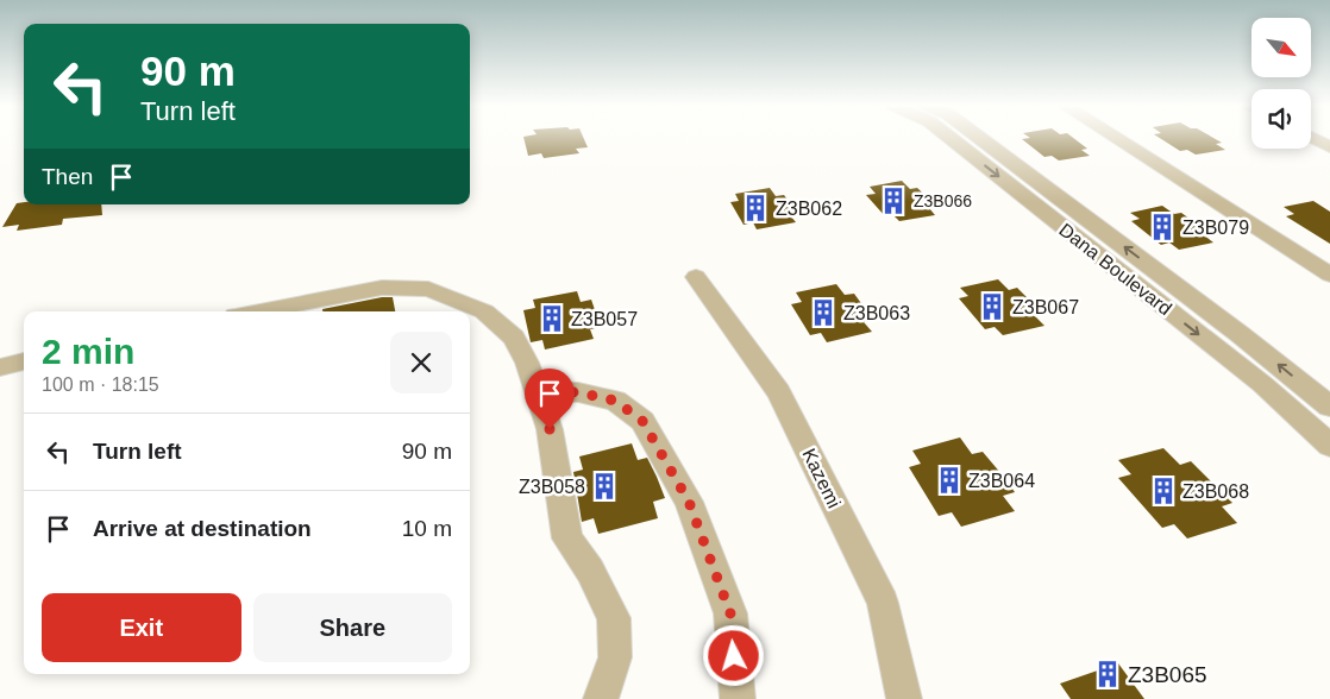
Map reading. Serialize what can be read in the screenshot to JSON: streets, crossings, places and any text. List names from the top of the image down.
{
  "streets": {
    "street": ["Dana Boulevard", "Kazemi"]
  },
  "places": {
    "building": [
      "Z3B066",
      "Z3B062",
      "Z3B079",
      "Z3B067",
      "Z3B063",
      "Z3B057",
      "Z3B064",
      "Z3B058",
      "Z3B068",
      "Z3B065"
    ]
  },
  "north": "bottom right",
  "page": {
    "turn": ["90 m", "Turn left"],
    "then": "Then",
    "heading": ["2 min", "100 m · 18:15"],
    "list": [
      {
        "name": "Turn left",
        "value": "90 m"
      },
      {
        "name": "Arrive at destination",
        "value": "10 m"
      }
    ],
    "buttons": ["Exit", "Share"]
  }
}
